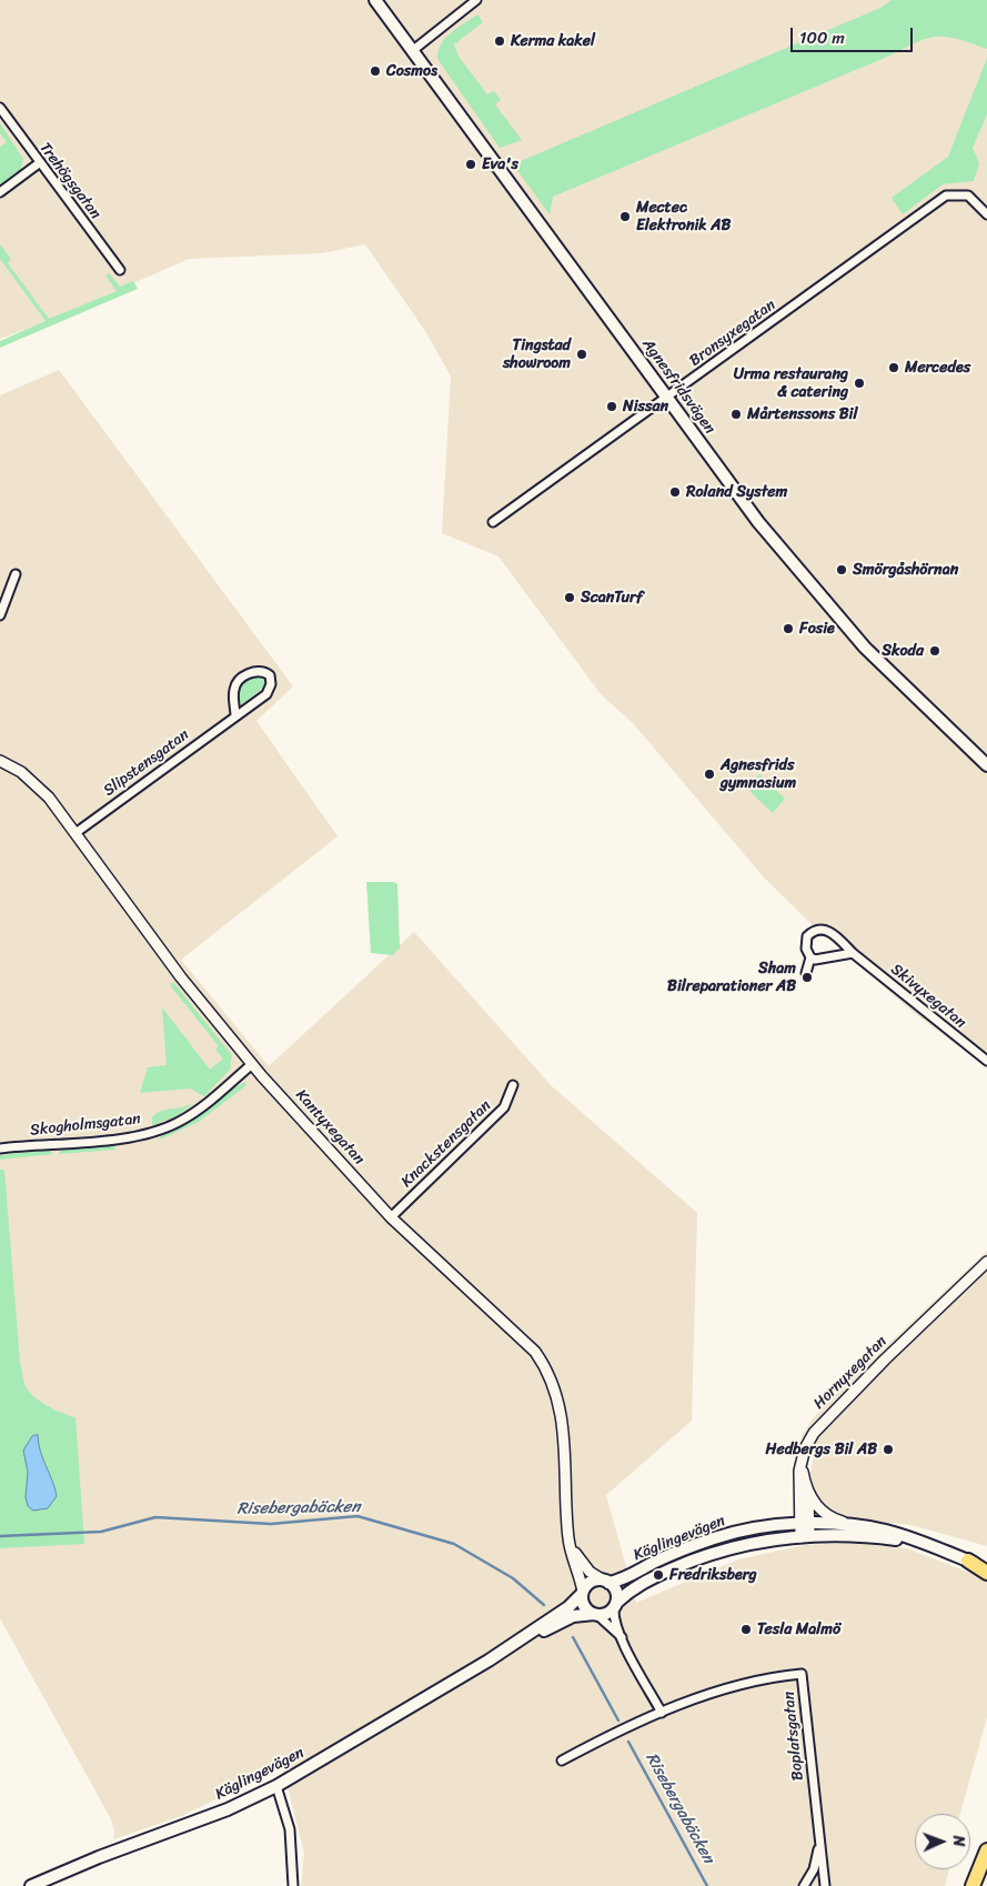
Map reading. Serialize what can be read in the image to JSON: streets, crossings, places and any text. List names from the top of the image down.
{
  "streets": {
    "main road": ["Agnesfridsvägen", "Käglingevägen"],
    "street": [
      "Trehögsgatan",
      "Bronsyxegatan",
      "Slipstensgatan",
      "Skivyxegatan",
      "Skogholmsgatan",
      "Kantyxegatan",
      "Knackstensgatan",
      "Hornyxegatan",
      "Boplatsgatan"
    ]
  },
  "crossings": [
    ["Bronsyxegatan", "Agnesfridsvägen"],
    ["Slipstensgatan", "Kantyxegatan"],
    ["Skogholmsgatan", "Kantyxegatan"],
    ["Kantyxegatan", "Knackstensgatan"],
    ["Kantyxegatan", "Käglingevägen"],
    ["Hornyxegatan", "Käglingevägen"]
  ],
  "water": ["Risebergabäcken"],
  "places": [
    "Kerma kakel",
    "Cosmos",
    "Eva's",
    "Mectec Elektronik AB",
    "Tingstad showroom",
    "Mercedes",
    "Urma restaurang & catering",
    "Nissan",
    "Mårtenssons Bil",
    "Roland System",
    "Smörgåshörnan",
    "ScanTurf",
    "Fosie",
    "Skoda",
    "Agnesfrids gymnasium",
    "Sham Bilreparationer AB",
    "Hedbergs Bil AB",
    "Fredriksberg",
    "Tesla Malmö"
  ],
  "scale_bar": "100 m",
  "north": "right"
}
